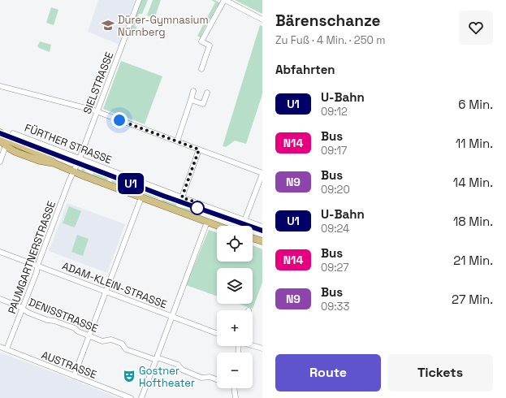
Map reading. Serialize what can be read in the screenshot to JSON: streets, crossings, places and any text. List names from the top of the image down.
{
  "streets": {
    "main road": ["FÜRTHER STRASSE"],
    "street": [
      "SIELSTRASSE",
      "PAUMGARTNERSTRASSE",
      "ADAM-KLEIN-STRASSE",
      "DENISSTRASSE",
      "AUSTRASSE"
    ]
  },
  "crossings": [
    ["SIELSTRASSE", "FÜRTHER STRASSE"],
    ["SIELSTRASSE", "PAUMGARTNERSTRASSE"],
    ["FÜRTHER STRASSE", "PAUMGARTNERSTRASSE"],
    ["PAUMGARTNERSTRASSE", "ADAM-KLEIN-STRASSE"],
    ["PAUMGARTNERSTRASSE", "DENISSTRASSE"],
    ["PAUMGARTNERSTRASSE", "AUSTRASSE"]
  ],
  "places": {
    "school or university": ["Dürer-Gymnasium Nürnberg"],
    "theatre": ["Gostner Hoftheater"]
  },
  "lines": ["metro line U1"],
  "page": {
    "on_map": "U1",
    "heading": [
      ["Bärenschanze", "Zu Fuß · 4 Min. · 250 m"],
      "Abfahrten"
    ],
    "list": [
      {
        "mark": "U1",
        "name": "U-Bahn",
        "note": "09:12",
        "value": "6 Min."
      },
      {
        "mark": "N14",
        "name": "Bus",
        "note": "09:17",
        "value": "11 Min."
      },
      {
        "mark": "N9",
        "name": "Bus",
        "note": "09:20",
        "value": "14 Min."
      },
      {
        "mark": "U1",
        "name": "U-Bahn",
        "note": "09:24",
        "value": "18 Min."
      },
      {
        "mark": "N14",
        "name": "Bus",
        "note": "09:27",
        "value": "21 Min."
      },
      {
        "mark": "N9",
        "name": "Bus",
        "note": "09:33",
        "value": "27 Min."
      }
    ],
    "map_buttons": ["+", "−"],
    "buttons": ["Route", "Tickets"]
  }
}
